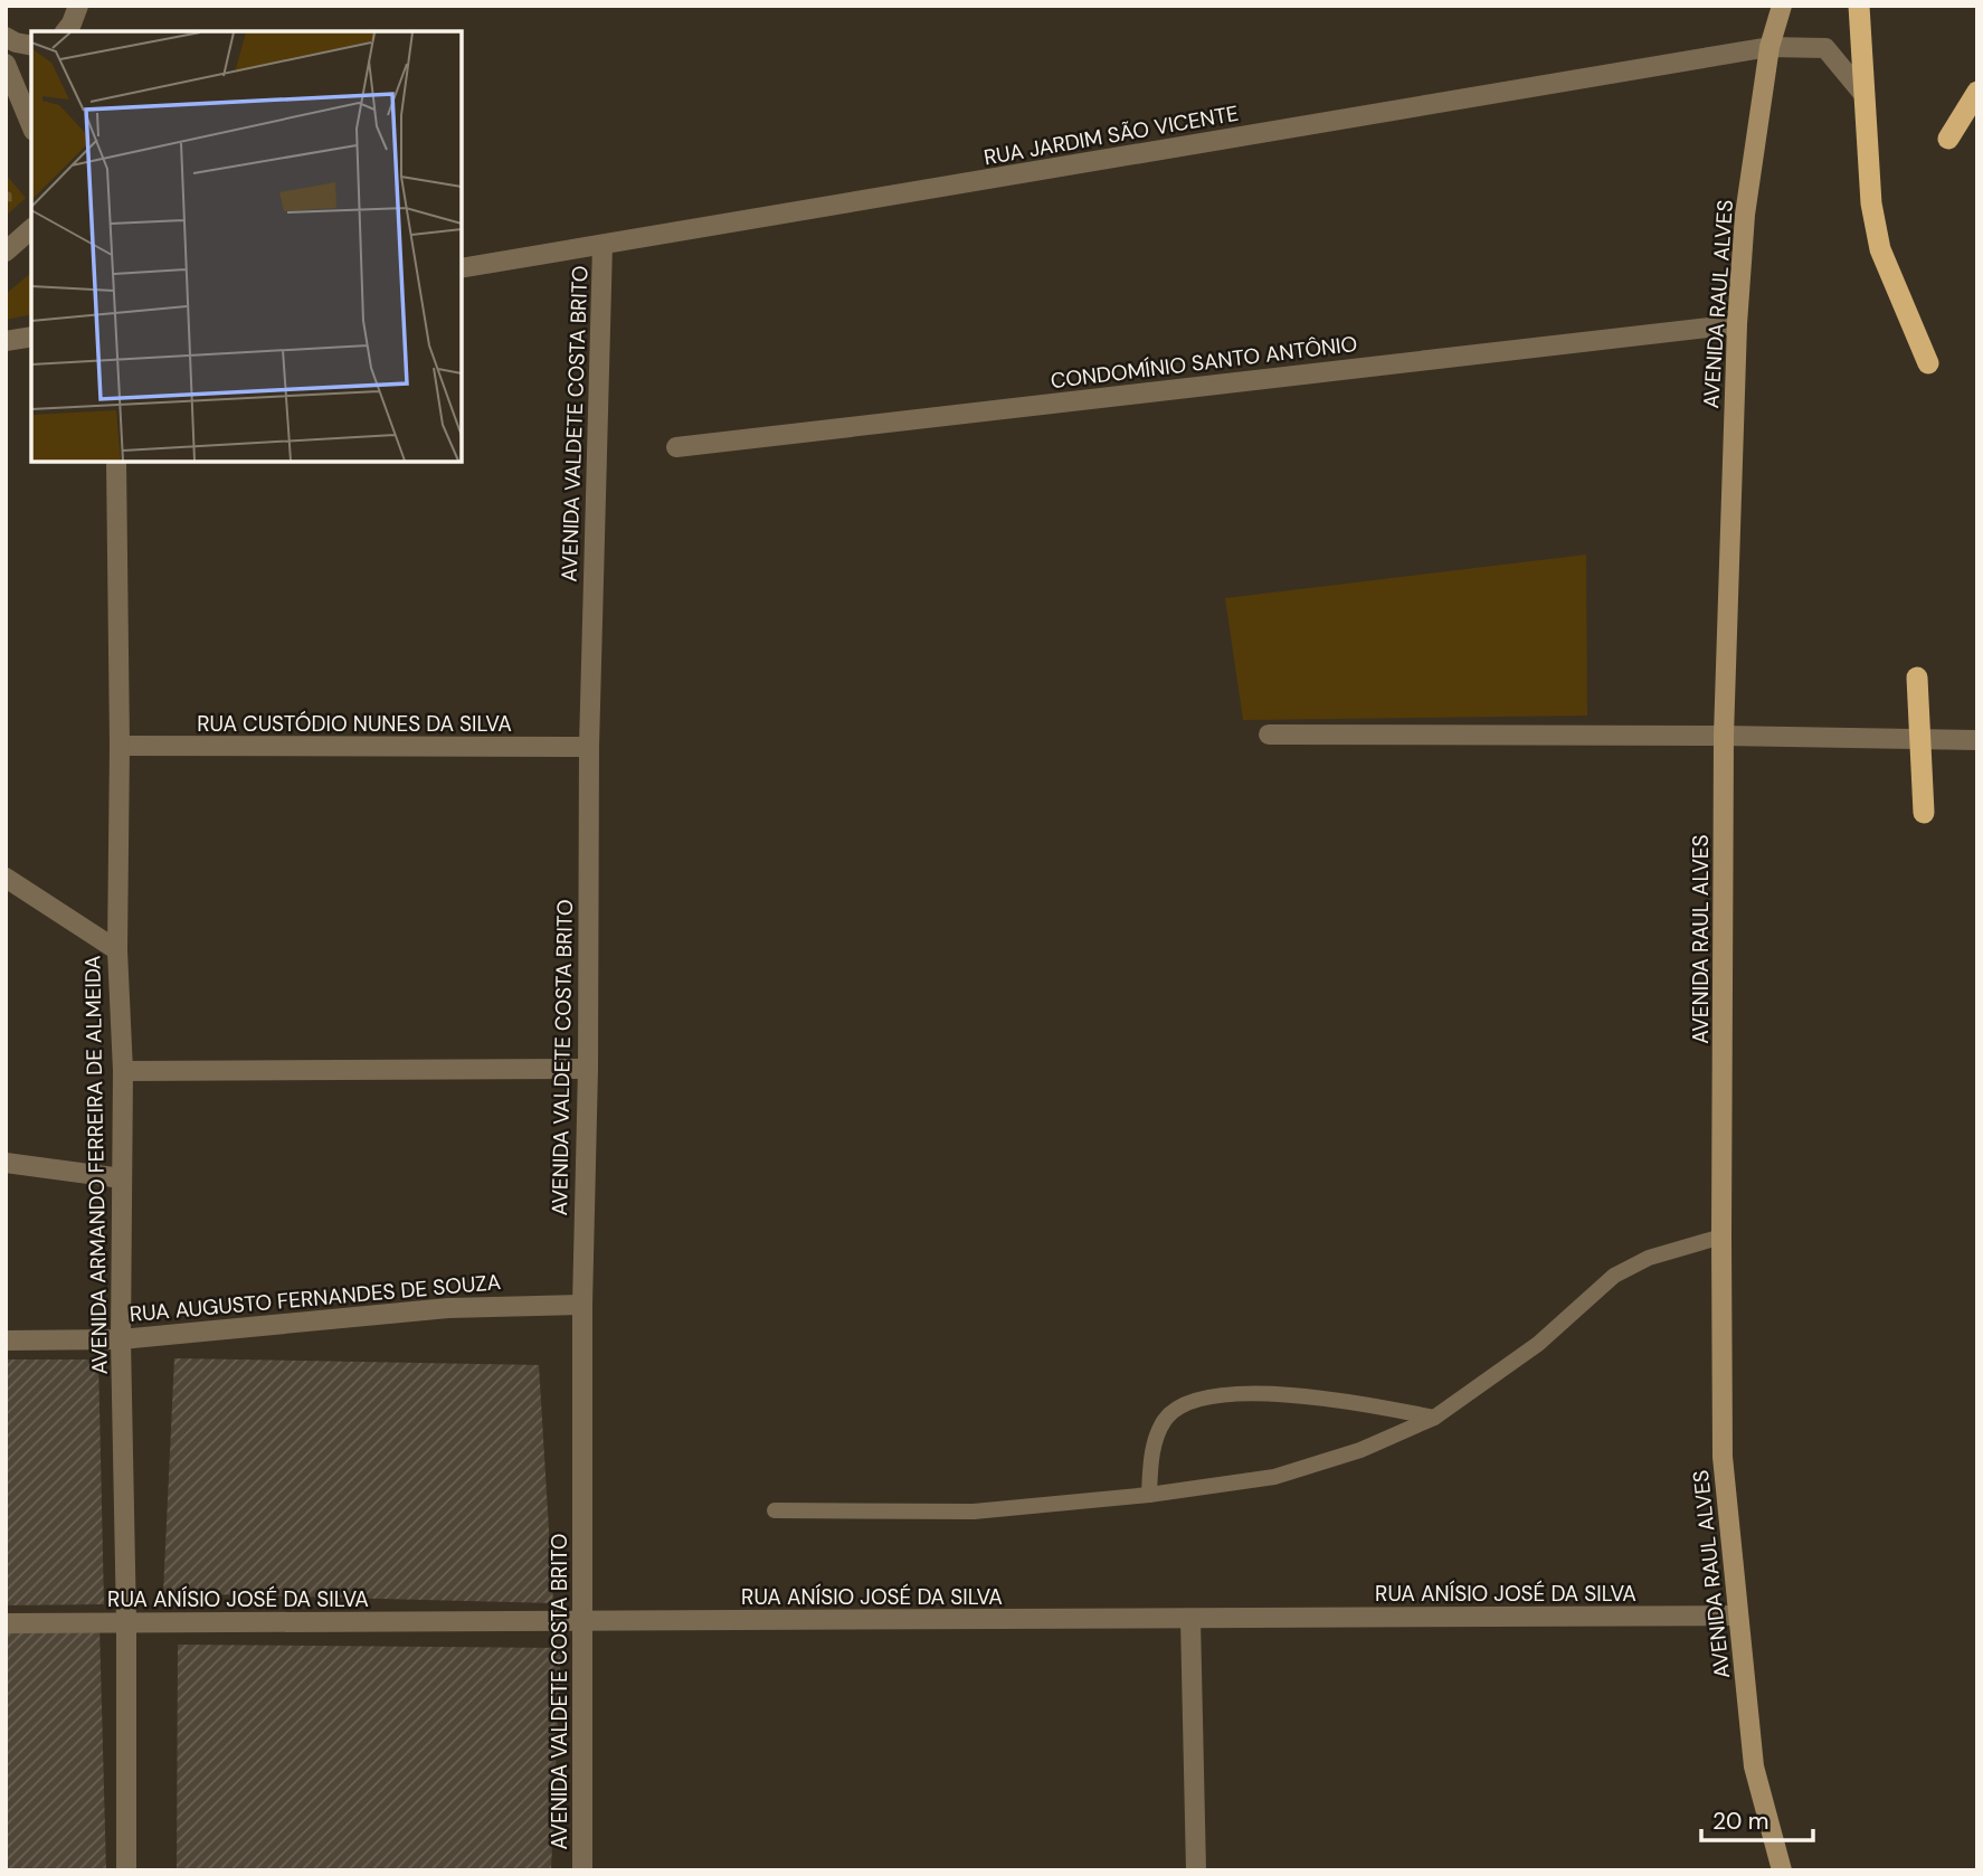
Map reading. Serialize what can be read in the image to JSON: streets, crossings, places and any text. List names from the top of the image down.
{
  "streets": {
    "main road": ["AVENIDA RAUL ALVES"],
    "street": [
      "RUA JARDIM SÃO VICENTE",
      "CONDOMÍNIO SANTO ANTÔNIO",
      "AVENIDA VALDETE COSTA BRITO",
      "RUA CUSTÓDIO NUNES DA SILVA",
      "AVENIDA ARMANDO FERREIRA DE ALMEIDA",
      "RUA AUGUSTO FERNANDES DE SOUZA",
      "RUA ANÍSIO JOSÉ DA SILVA"
    ]
  },
  "crossings": [
    ["RUA JARDIM SÃO VICENTE", "AVENIDA RAUL ALVES"],
    ["RUA JARDIM SÃO VICENTE", "AVENIDA VALDETE COSTA BRITO"],
    ["AVENIDA RAUL ALVES", "CONDOMÍNIO SANTO ANTÔNIO"],
    ["AVENIDA RAUL ALVES", "RUA ANÍSIO JOSÉ DA SILVA"],
    ["AVENIDA VALDETE COSTA BRITO", "RUA CUSTÓDIO NUNES DA SILVA"],
    ["AVENIDA VALDETE COSTA BRITO", "RUA AUGUSTO FERNANDES DE SOUZA"],
    ["AVENIDA VALDETE COSTA BRITO", "RUA ANÍSIO JOSÉ DA SILVA"],
    ["RUA CUSTÓDIO NUNES DA SILVA", "AVENIDA ARMANDO FERREIRA DE ALMEIDA"],
    ["AVENIDA ARMANDO FERREIRA DE ALMEIDA", "RUA AUGUSTO FERNANDES DE SOUZA"],
    ["AVENIDA ARMANDO FERREIRA DE ALMEIDA", "RUA ANÍSIO JOSÉ DA SILVA"]
  ],
  "scale_bar": "20 m"
}
